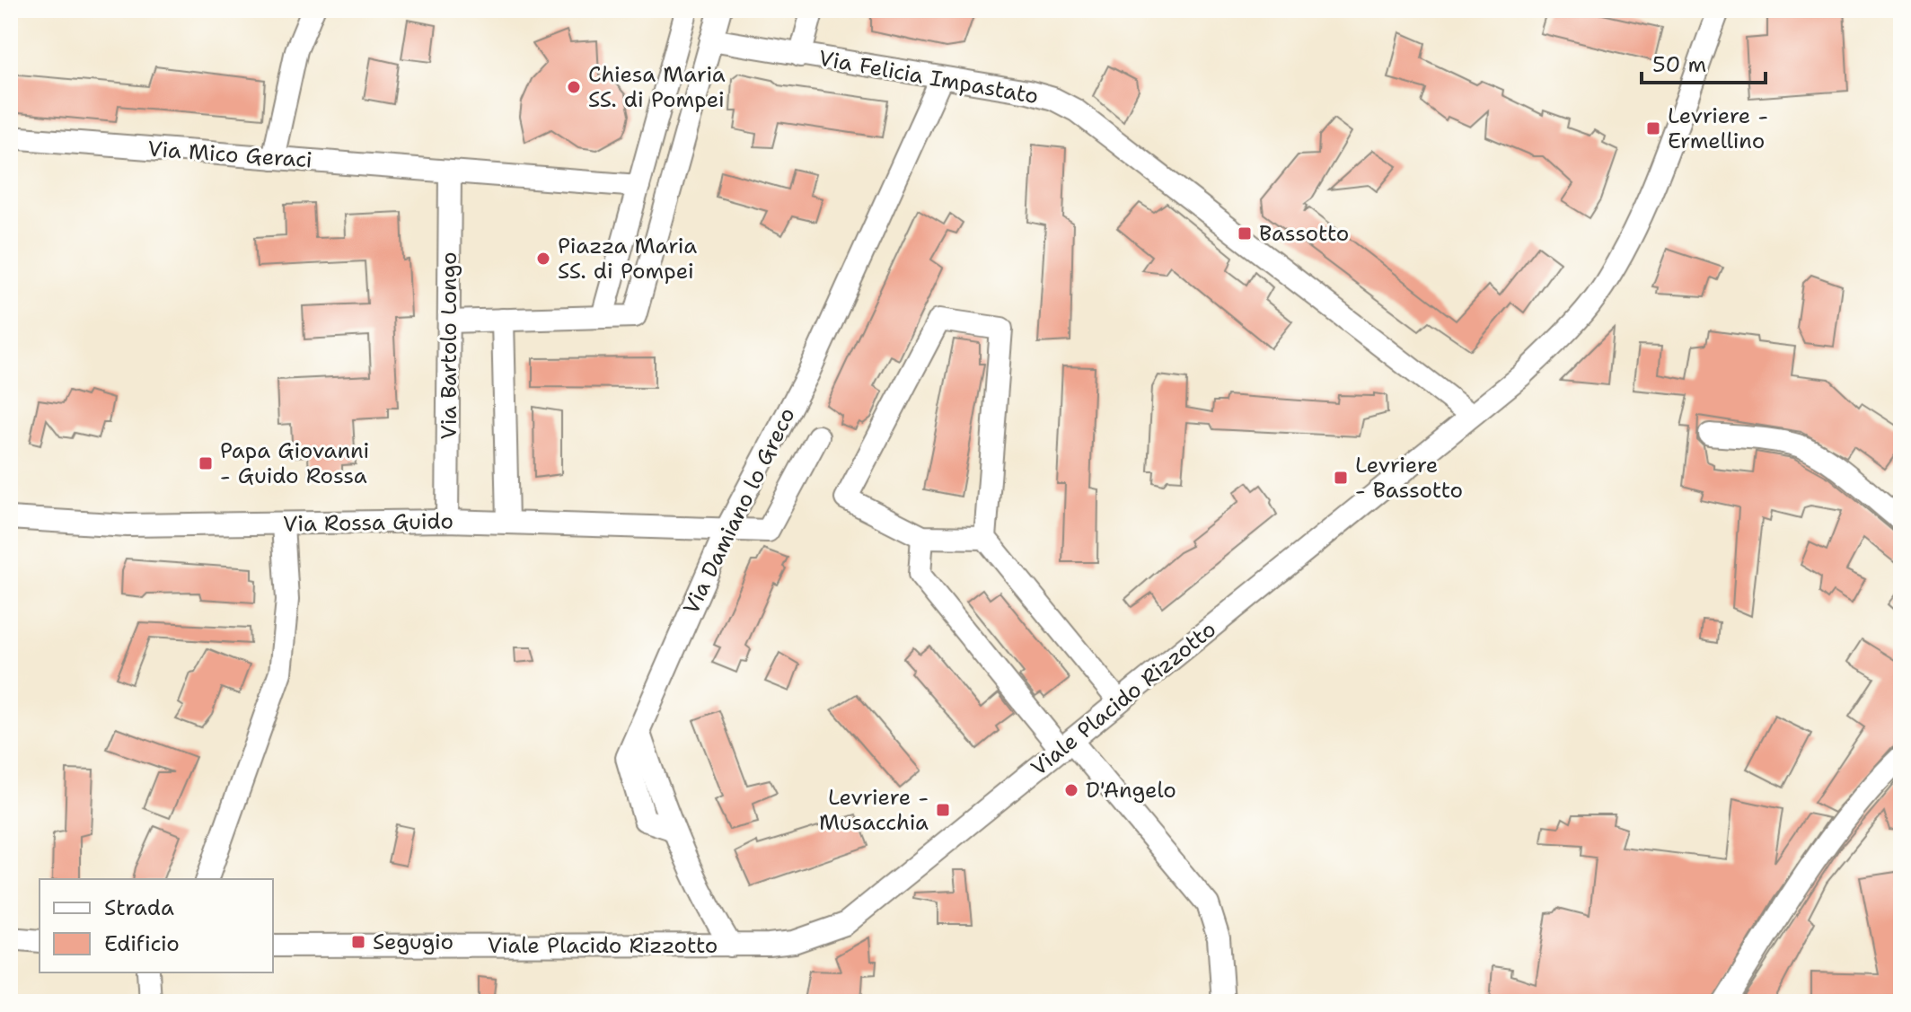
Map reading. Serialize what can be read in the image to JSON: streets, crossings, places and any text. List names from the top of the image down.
{
  "streets": {
    "street": [
      "Via Felicia Impastato",
      "Via Mico Geraci",
      "Via Bartolo Longo",
      "Via Damiano lo Greco",
      "Via Rossa Guido",
      "Viale Placido Rizzotto"
    ]
  },
  "crossings": [
    ["Via Felicia Impastato", "Via Damiano lo Greco"],
    ["Via Felicia Impastato", "Viale Placido Rizzotto"],
    ["Via Mico Geraci", "Via Bartolo Longo"],
    ["Via Bartolo Longo", "Via Rossa Guido"],
    ["Via Damiano lo Greco", "Via Rossa Guido"],
    ["Via Damiano lo Greco", "Viale Placido Rizzotto"]
  ],
  "places": {
    "other": ["Chiesa Maria SS. di Pompei", "Piazza Maria SS. di Pompei", "D'Angelo"],
    "transit": [
      "Levriere - Ermellino",
      "Bassotto",
      "Papa Giovanni - Guido Rossa",
      "Levriere - Bassotto",
      "Levriere - Musacchia",
      "Segugio"
    ]
  },
  "legend": ["Strada", "Edificio"],
  "scale_bar": "50 m"
}
